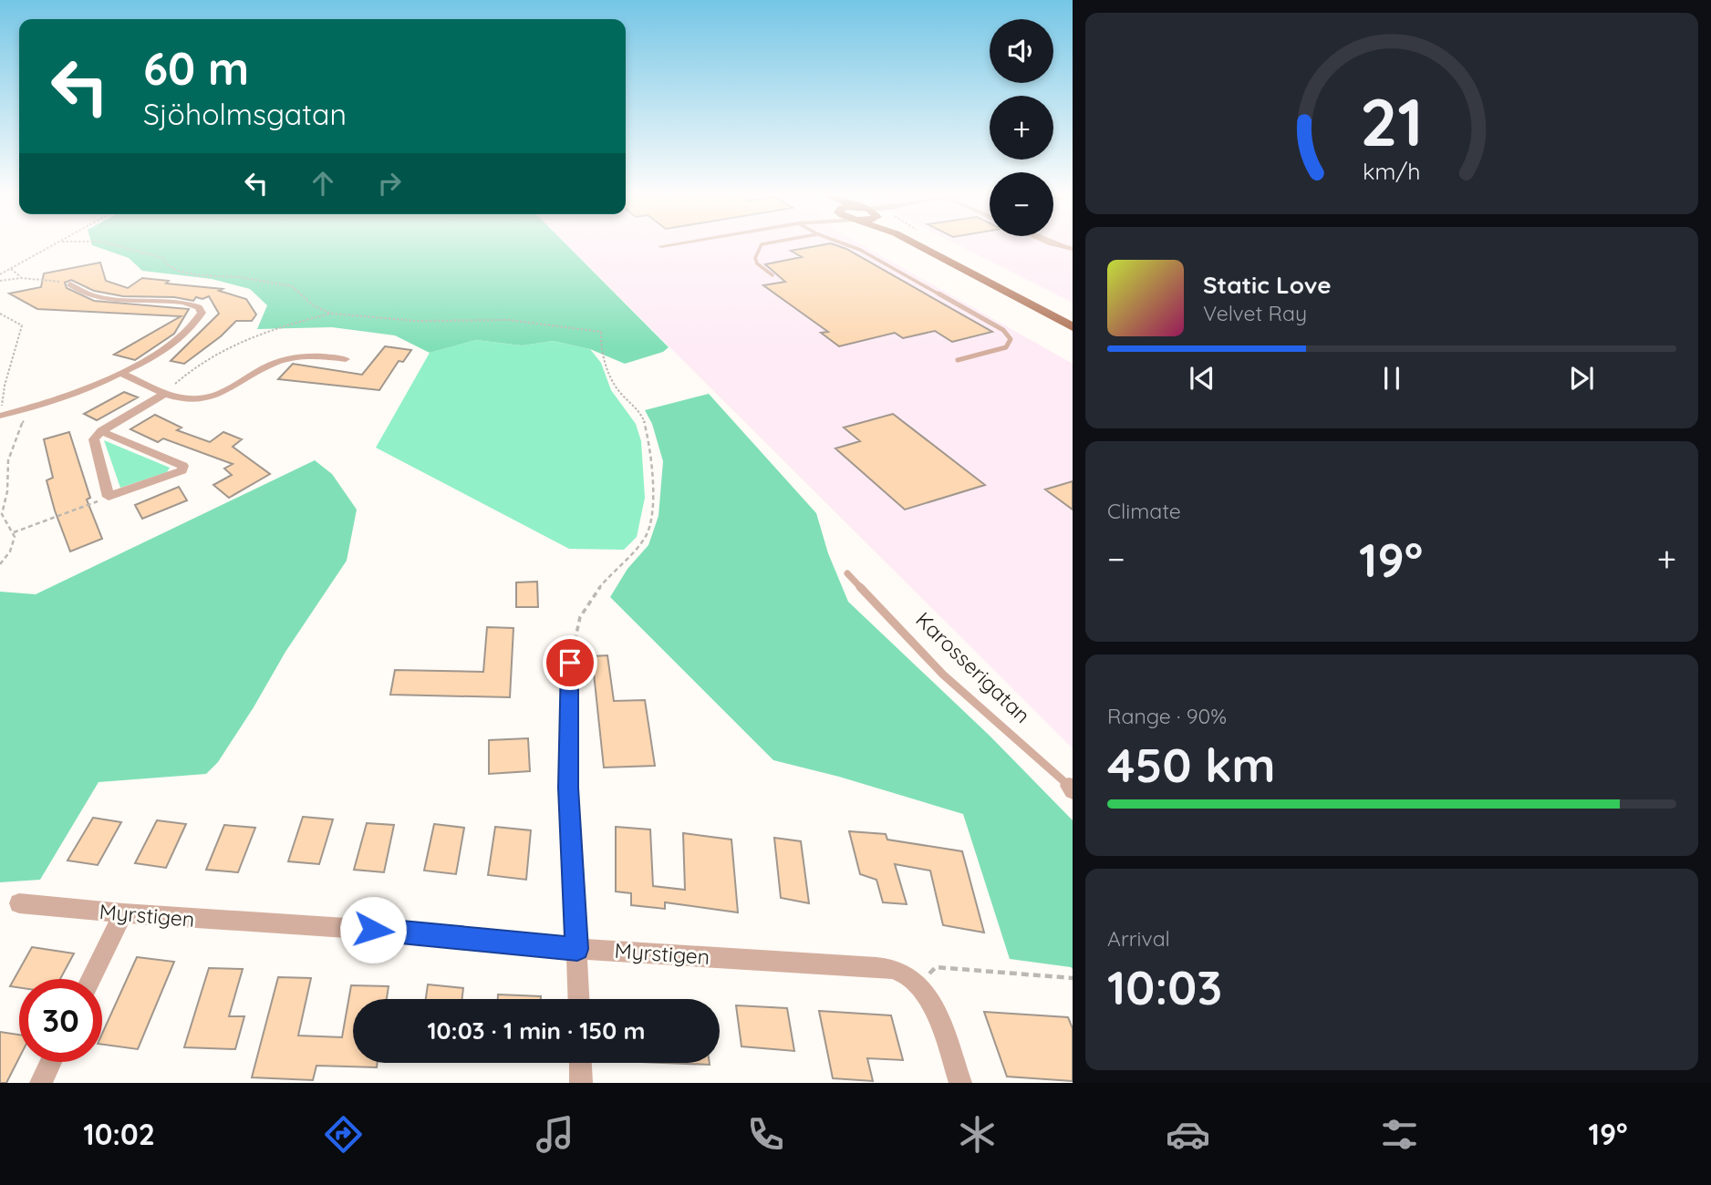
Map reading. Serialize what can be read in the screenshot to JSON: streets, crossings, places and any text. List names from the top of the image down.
{
  "streets": {
    "street": ["Myrstigen"],
    "lane": ["Karosserigatan"]
  },
  "page": {
    "map_buttons": ["+", "−"],
    "turn": ["60 m", "Sjöholmsgatan"],
    "song": ["Static Love", "Velvet Ray"],
    "tile": [
      "Climate",
      ["Range · 90%", "450 km"],
      ["Arrival", "10:03"]
    ],
    "heat": ["−", "19°", "+"],
    "limit": "30",
    "trip": "10:03 · 1 min · 150 m",
    "tabs": ["10:02", "19°"],
    "gauge": ["21", "km/h"]
  }
}
